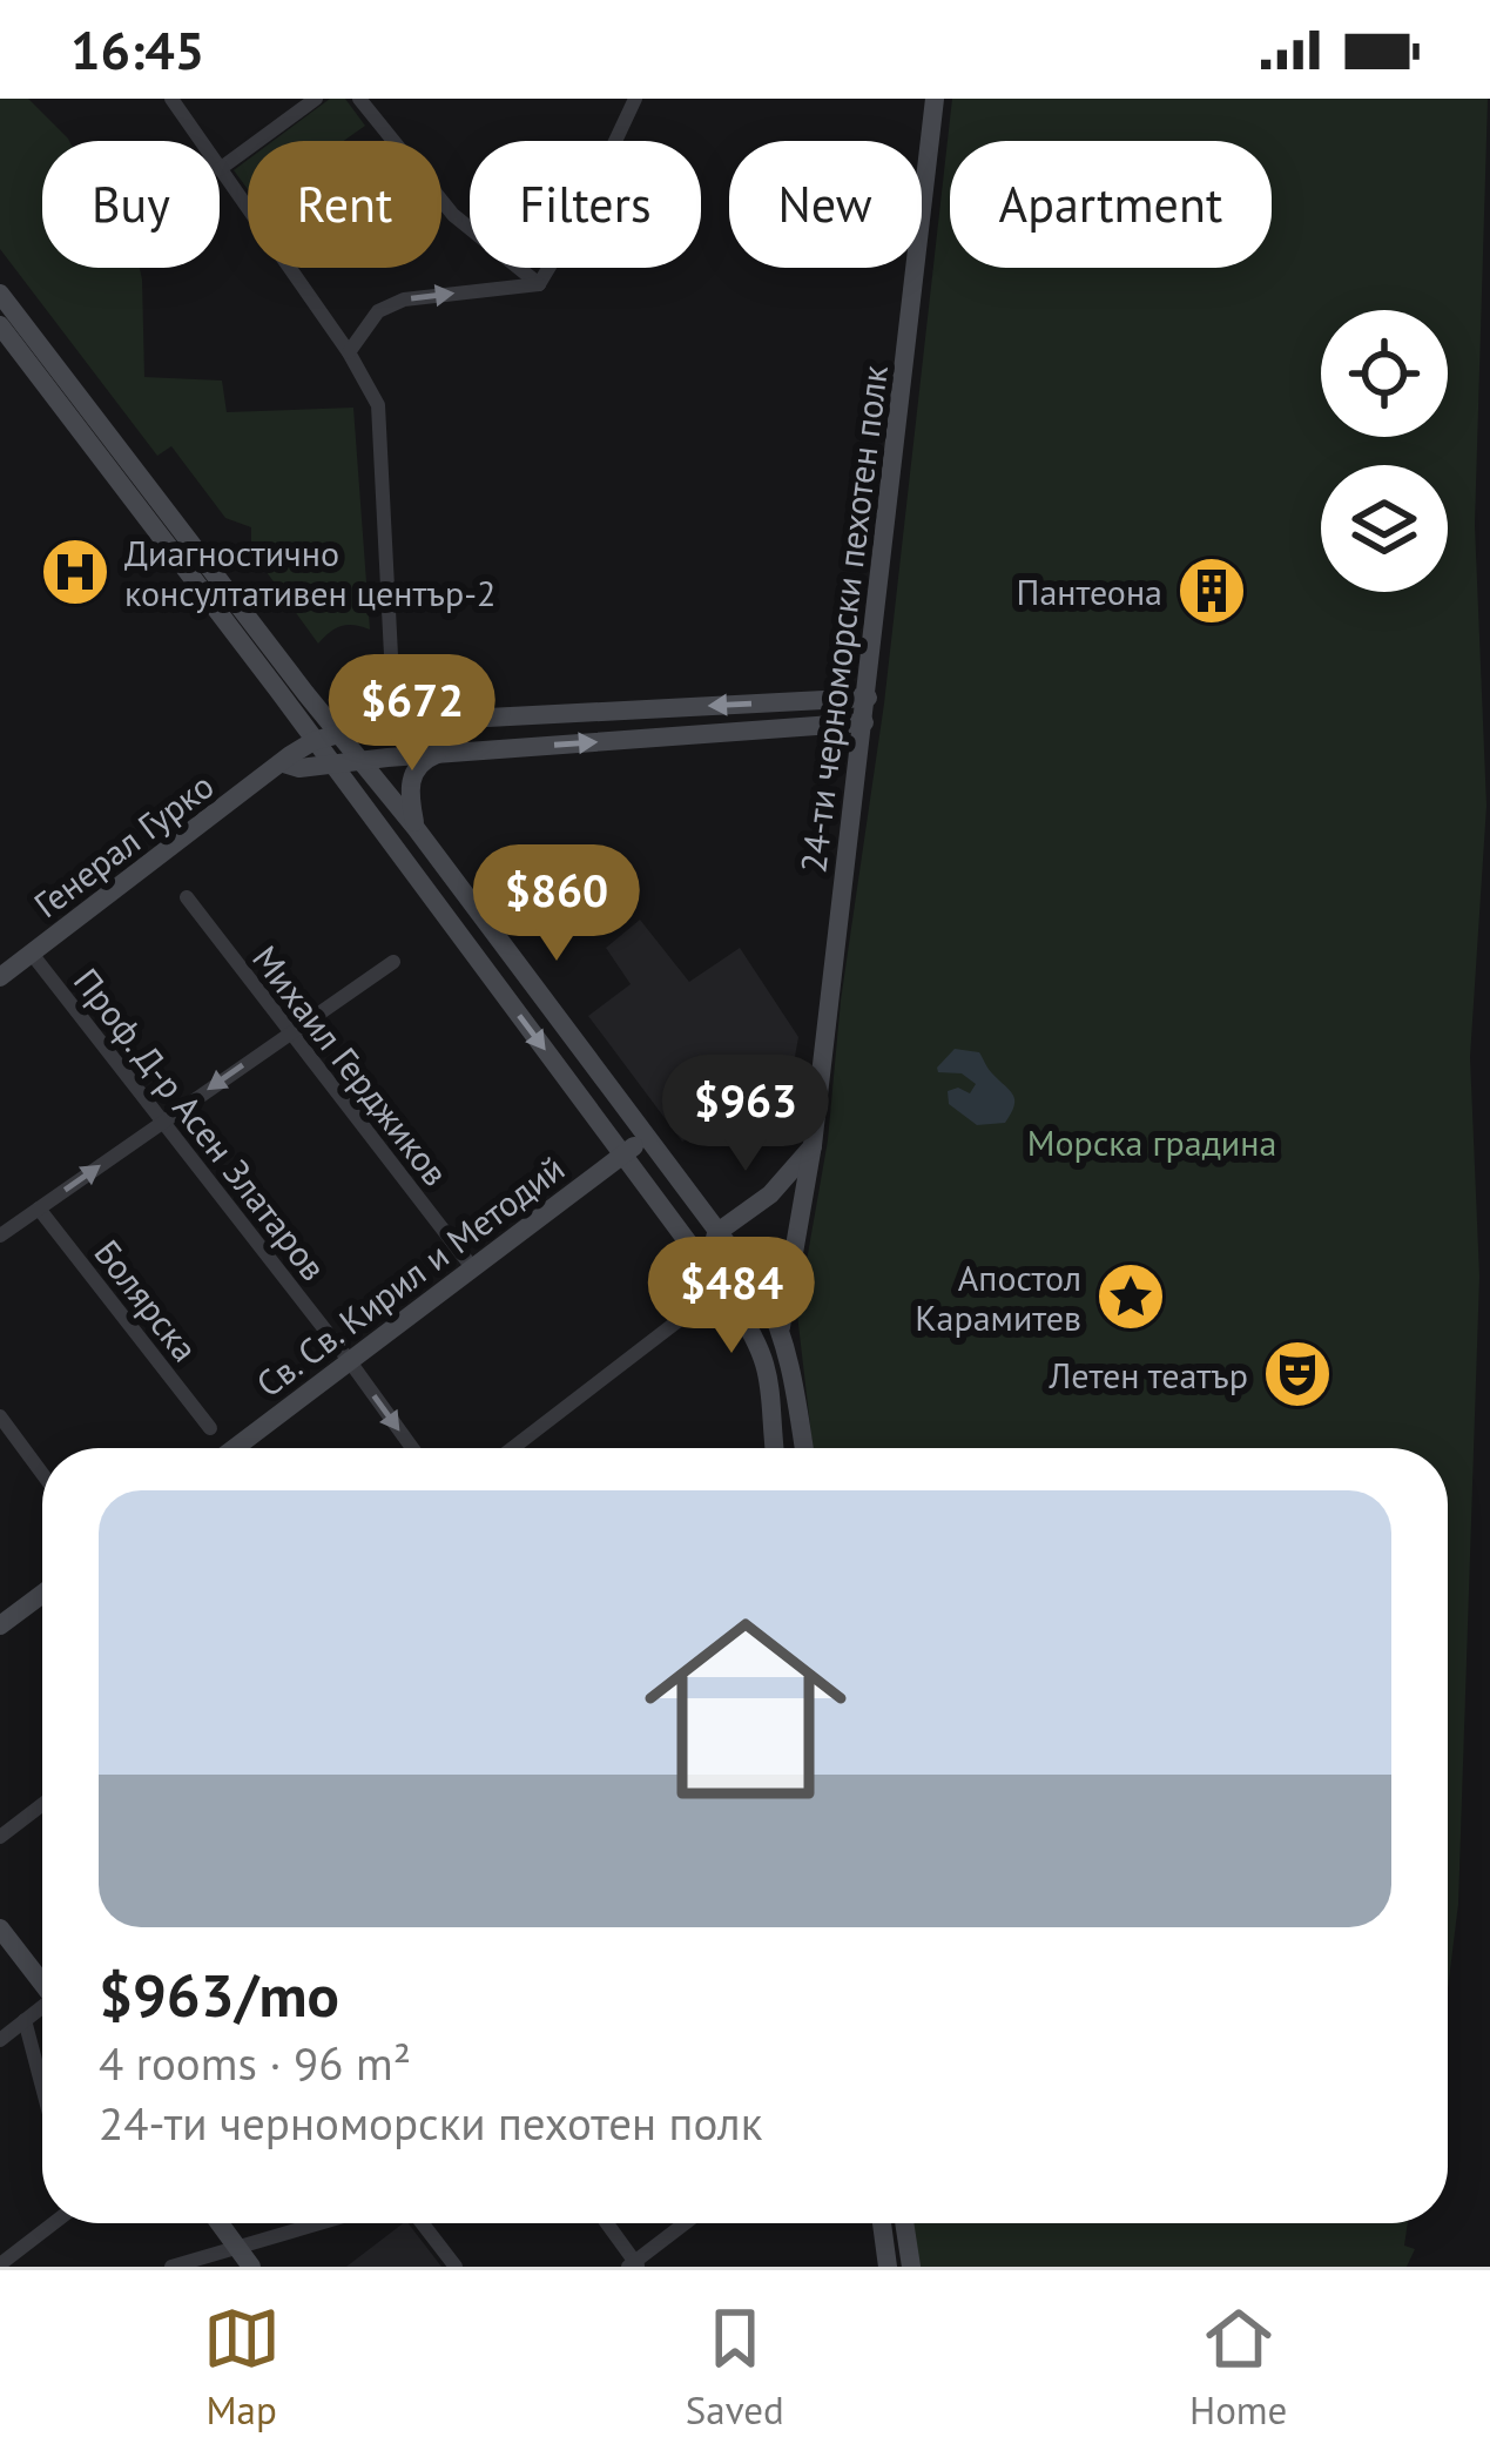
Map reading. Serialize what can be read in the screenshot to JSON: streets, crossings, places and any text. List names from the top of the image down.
{
  "streets": {
    "main road": ["24-ти черноморски пехотен полк", "Генерал Гурко", "Св. Св. Кирил и Методий"],
    "street": ["Михаил Герджиков", "Проф. Д-р Асен Златаров", "Болярска"]
  },
  "crossings": [
    ["Генерал Гурко", "Проф. Д-р Асен Златаров"],
    ["Михаил Герджиков", "Св. Св. Кирил и Методий"],
    ["Проф. Д-р Асен Златаров", "Св. Св. Кирил и Методий"]
  ],
  "parks": ["Морска градина"],
  "places": {
    "hospital": ["Диагностично консултативен център-2"],
    "building": ["Пантеона"],
    "place": ["Апостол Карамитев"],
    "theatre": ["Летен театър"]
  },
  "page": {
    "status": "16:45",
    "chip": [
      "Buy",
      "Rent",
      "Filters",
      "New",
      "Apartment"
    ],
    "price": [
      "$672",
      "$860",
      "$963",
      "$484"
    ],
    "list": [
      {
        "name": "$963/mo",
        "note": "4 rooms · 96 m² · 24-ти черноморски пехотен полк"
      }
    ],
    "tabs": ["Map", "Saved", "Home"]
  }
}
